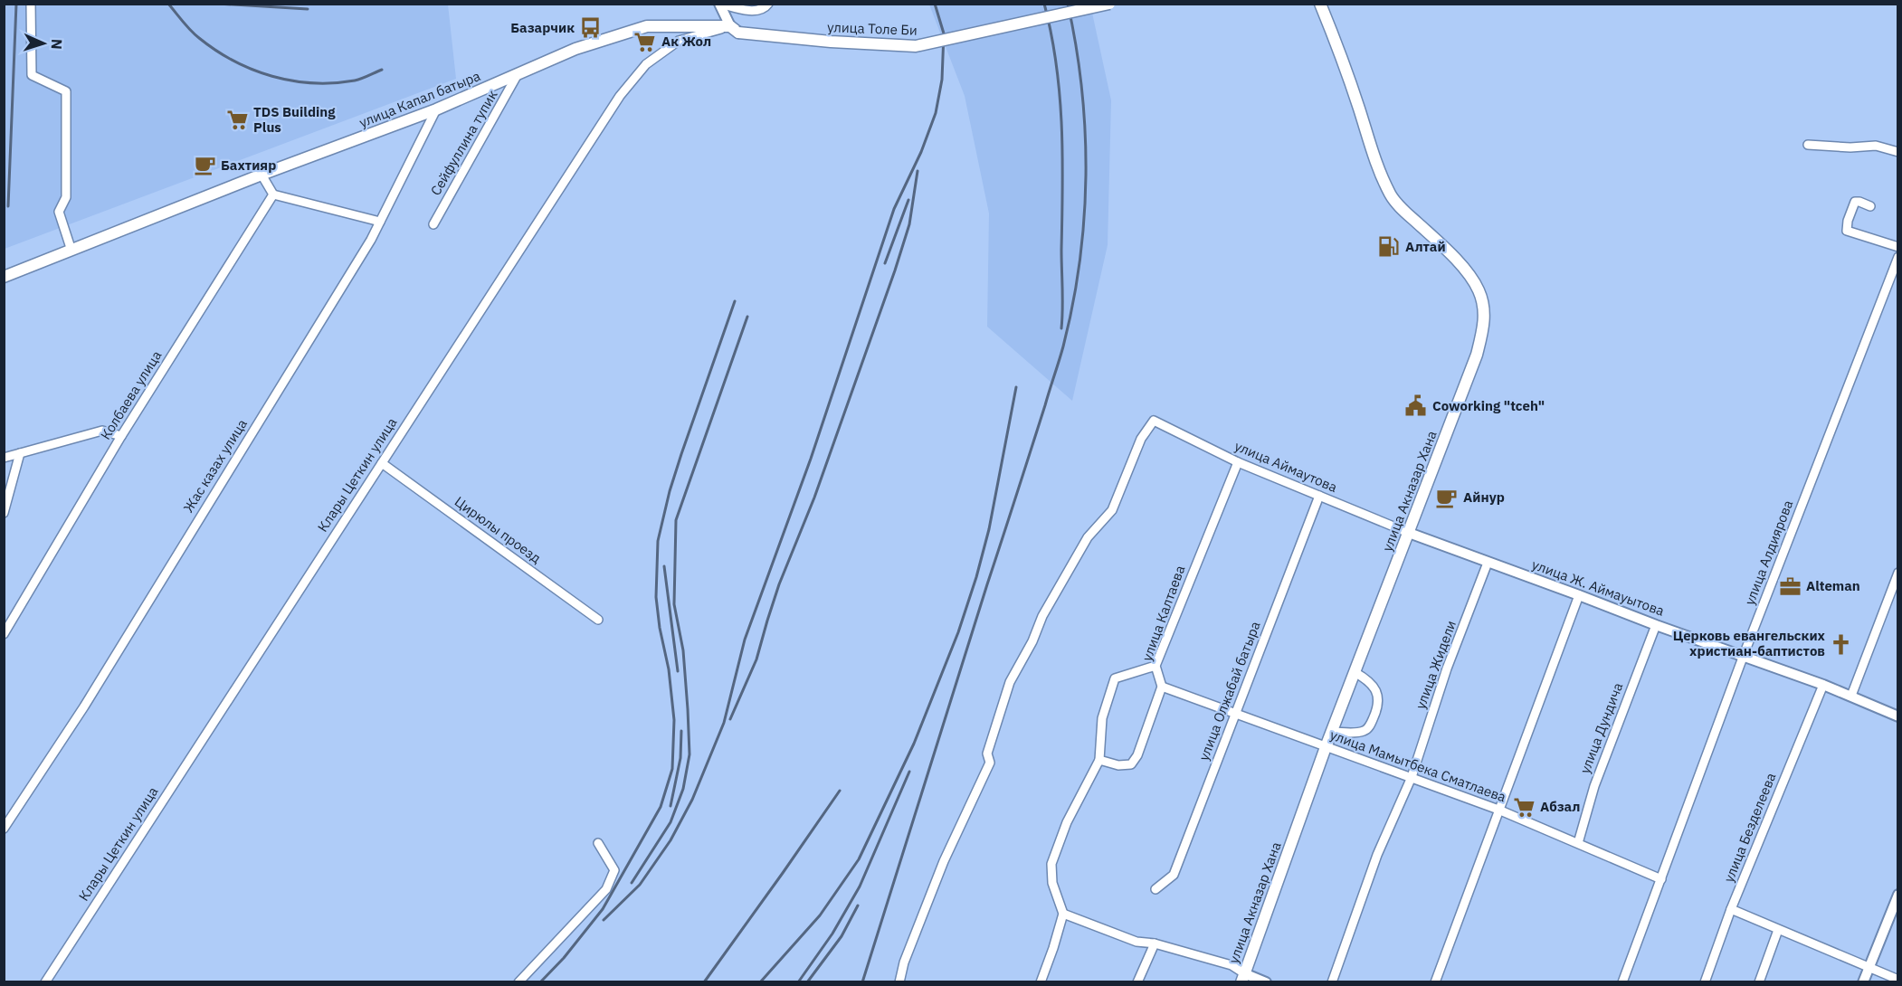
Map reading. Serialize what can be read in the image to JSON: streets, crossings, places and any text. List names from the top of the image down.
{
  "streets": {
    "main road": ["улица Толе Би", "улица Капал батыра", "улица Акназар Хана"],
    "street": [
      "Сейфуллина тупик",
      "Колбаева улица",
      "Жас казах улица",
      "улица Аймаутова",
      "Клары Цеткин улица",
      "Цирюлы проезд",
      "улица Алдиярова",
      "улица Ж. Аймауытова",
      "улица Калтаева",
      "улица Жидели",
      "улица Олжабай батыра",
      "улица Дундича",
      "улица Мамытбека Сматлаева",
      "улица Безделеева"
    ]
  },
  "crossings": [
    ["улица Толе Би", "улица Капал батыра"],
    ["улица Толе Би", "Клары Цеткин улица"],
    ["улица Капал батыра", "Сейфуллина тупик"],
    ["улица Капал батыра", "Жас казах улица"],
    ["улица Капал батыра", "Клары Цеткин улица"],
    ["улица Аймаутова", "улица Акназар Хана"],
    ["улица Аймаутова", "улица Ж. Аймауытова"],
    ["улица Аймаутова", "улица Калтаева"],
    ["улица Аймаутова", "улица Олжабай батыра"],
    ["Клары Цеткин улица", "Цирюлы проезд"],
    ["улица Акназар Хана", "улица Ж. Аймауытова"],
    ["улица Акназар Хана", "улица Мамытбека Сматлаева"],
    ["улица Алдиярова", "улица Ж. Аймауытова"],
    ["улица Алдиярова", "улица Мамытбека Сматлаева"],
    ["улица Ж. Аймауытова", "улица Жидели"],
    ["улица Ж. Аймауытова", "улица Дундича"],
    ["улица Ж. Аймауытова", "улица Безделеева"],
    ["улица Калтаева", "улица Мамытбека Сматлаева"],
    ["улица Жидели", "улица Мамытбека Сматлаева"],
    ["улица Олжабай батыра", "улица Мамытбека Сматлаева"],
    ["улица Дундича", "улица Мамытбека Сматлаева"]
  ],
  "places": {
    "bus stop": ["Базарчик"],
    "supermarket": ["Ак Жол", "TDS Building Plus", "Абзал"],
    "cafe": ["Бахтияр", "Айнур"],
    "fuel station": ["Алтай"],
    "public building": ["Coworking \"tceh\""],
    "office": ["Alteman"],
    "church": ["Церковь евангельских христиан-баптистов"]
  },
  "north": "right"
}
